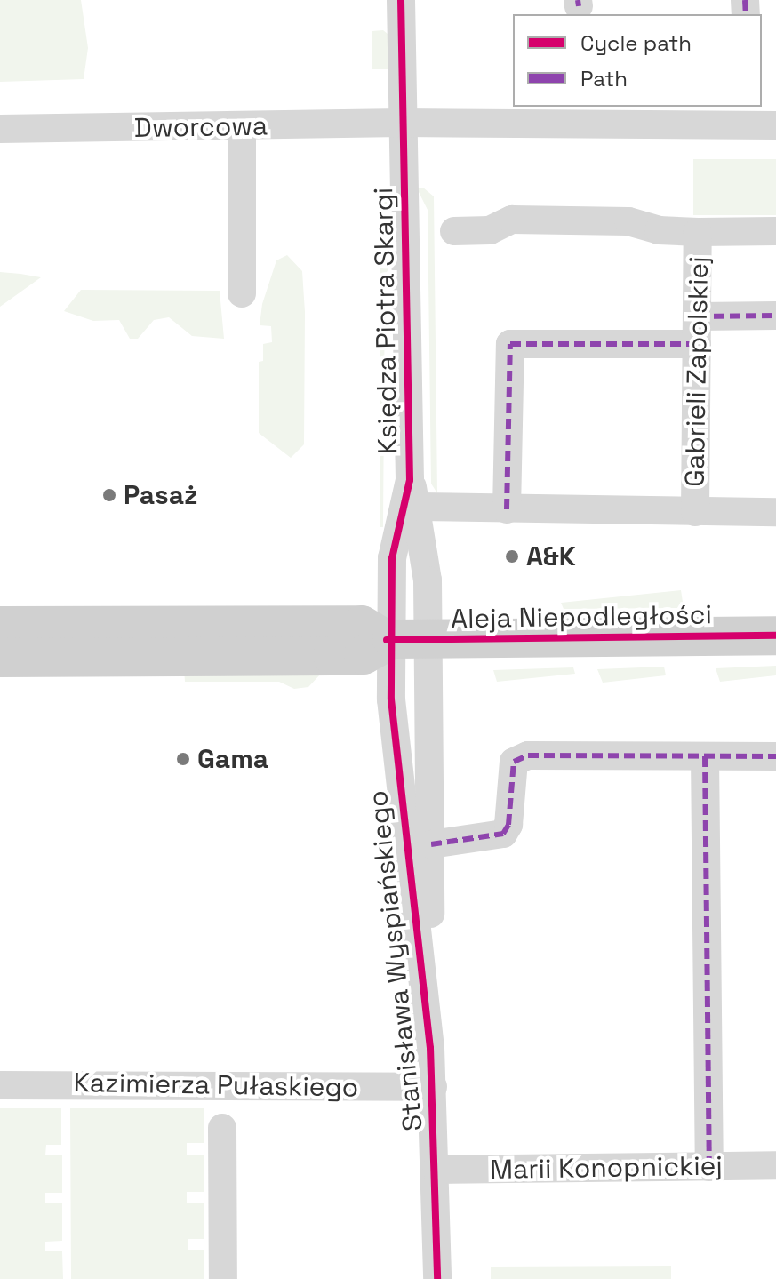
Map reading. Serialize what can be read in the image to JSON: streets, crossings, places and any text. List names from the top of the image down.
{
  "streets": {
    "street": [
      "Dworcowa",
      "Księdza Piotra Skargi",
      "Gabrieli Zapolskiej",
      "Aleja Niepodległości",
      "Stanisława Wyspiańskiego",
      "Kazimierza Pułaskiego",
      "Marii Konopnickiej"
    ]
  },
  "crossings": [
    ["Dworcowa", "Księdza Piotra Skargi"],
    ["Księdza Piotra Skargi", "Aleja Niepodległości"],
    ["Księdza Piotra Skargi", "Stanisława Wyspiańskiego"],
    ["Aleja Niepodległości", "Stanisława Wyspiańskiego"],
    ["Stanisława Wyspiańskiego", "Kazimierza Pułaskiego"],
    ["Stanisława Wyspiańskiego", "Marii Konopnickiej"]
  ],
  "places": ["Pasaż", "A&K", "Gama"],
  "legend": ["Cycle path", "Path"]
}
